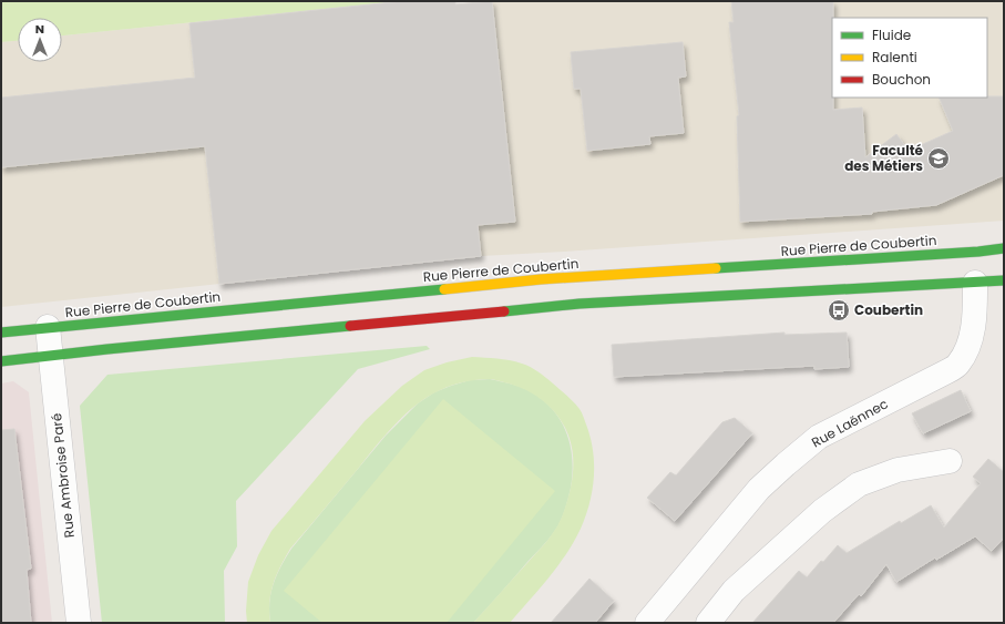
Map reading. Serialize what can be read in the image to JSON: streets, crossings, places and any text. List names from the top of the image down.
{
  "streets": {
    "main road": ["Rue Pierre de Coubertin"],
    "street": ["Rue Laënnec", "Rue Ambroise Paré"]
  },
  "crossings": [
    ["Rue Pierre de Coubertin", "Rue Ambroise Paré"]
  ],
  "places": {
    "school or university": ["Faculté des Métiers"],
    "bus stop": ["Coubertin"]
  },
  "legend": ["Fluide", "Ralenti", "Bouchon"],
  "north": "top"
}
